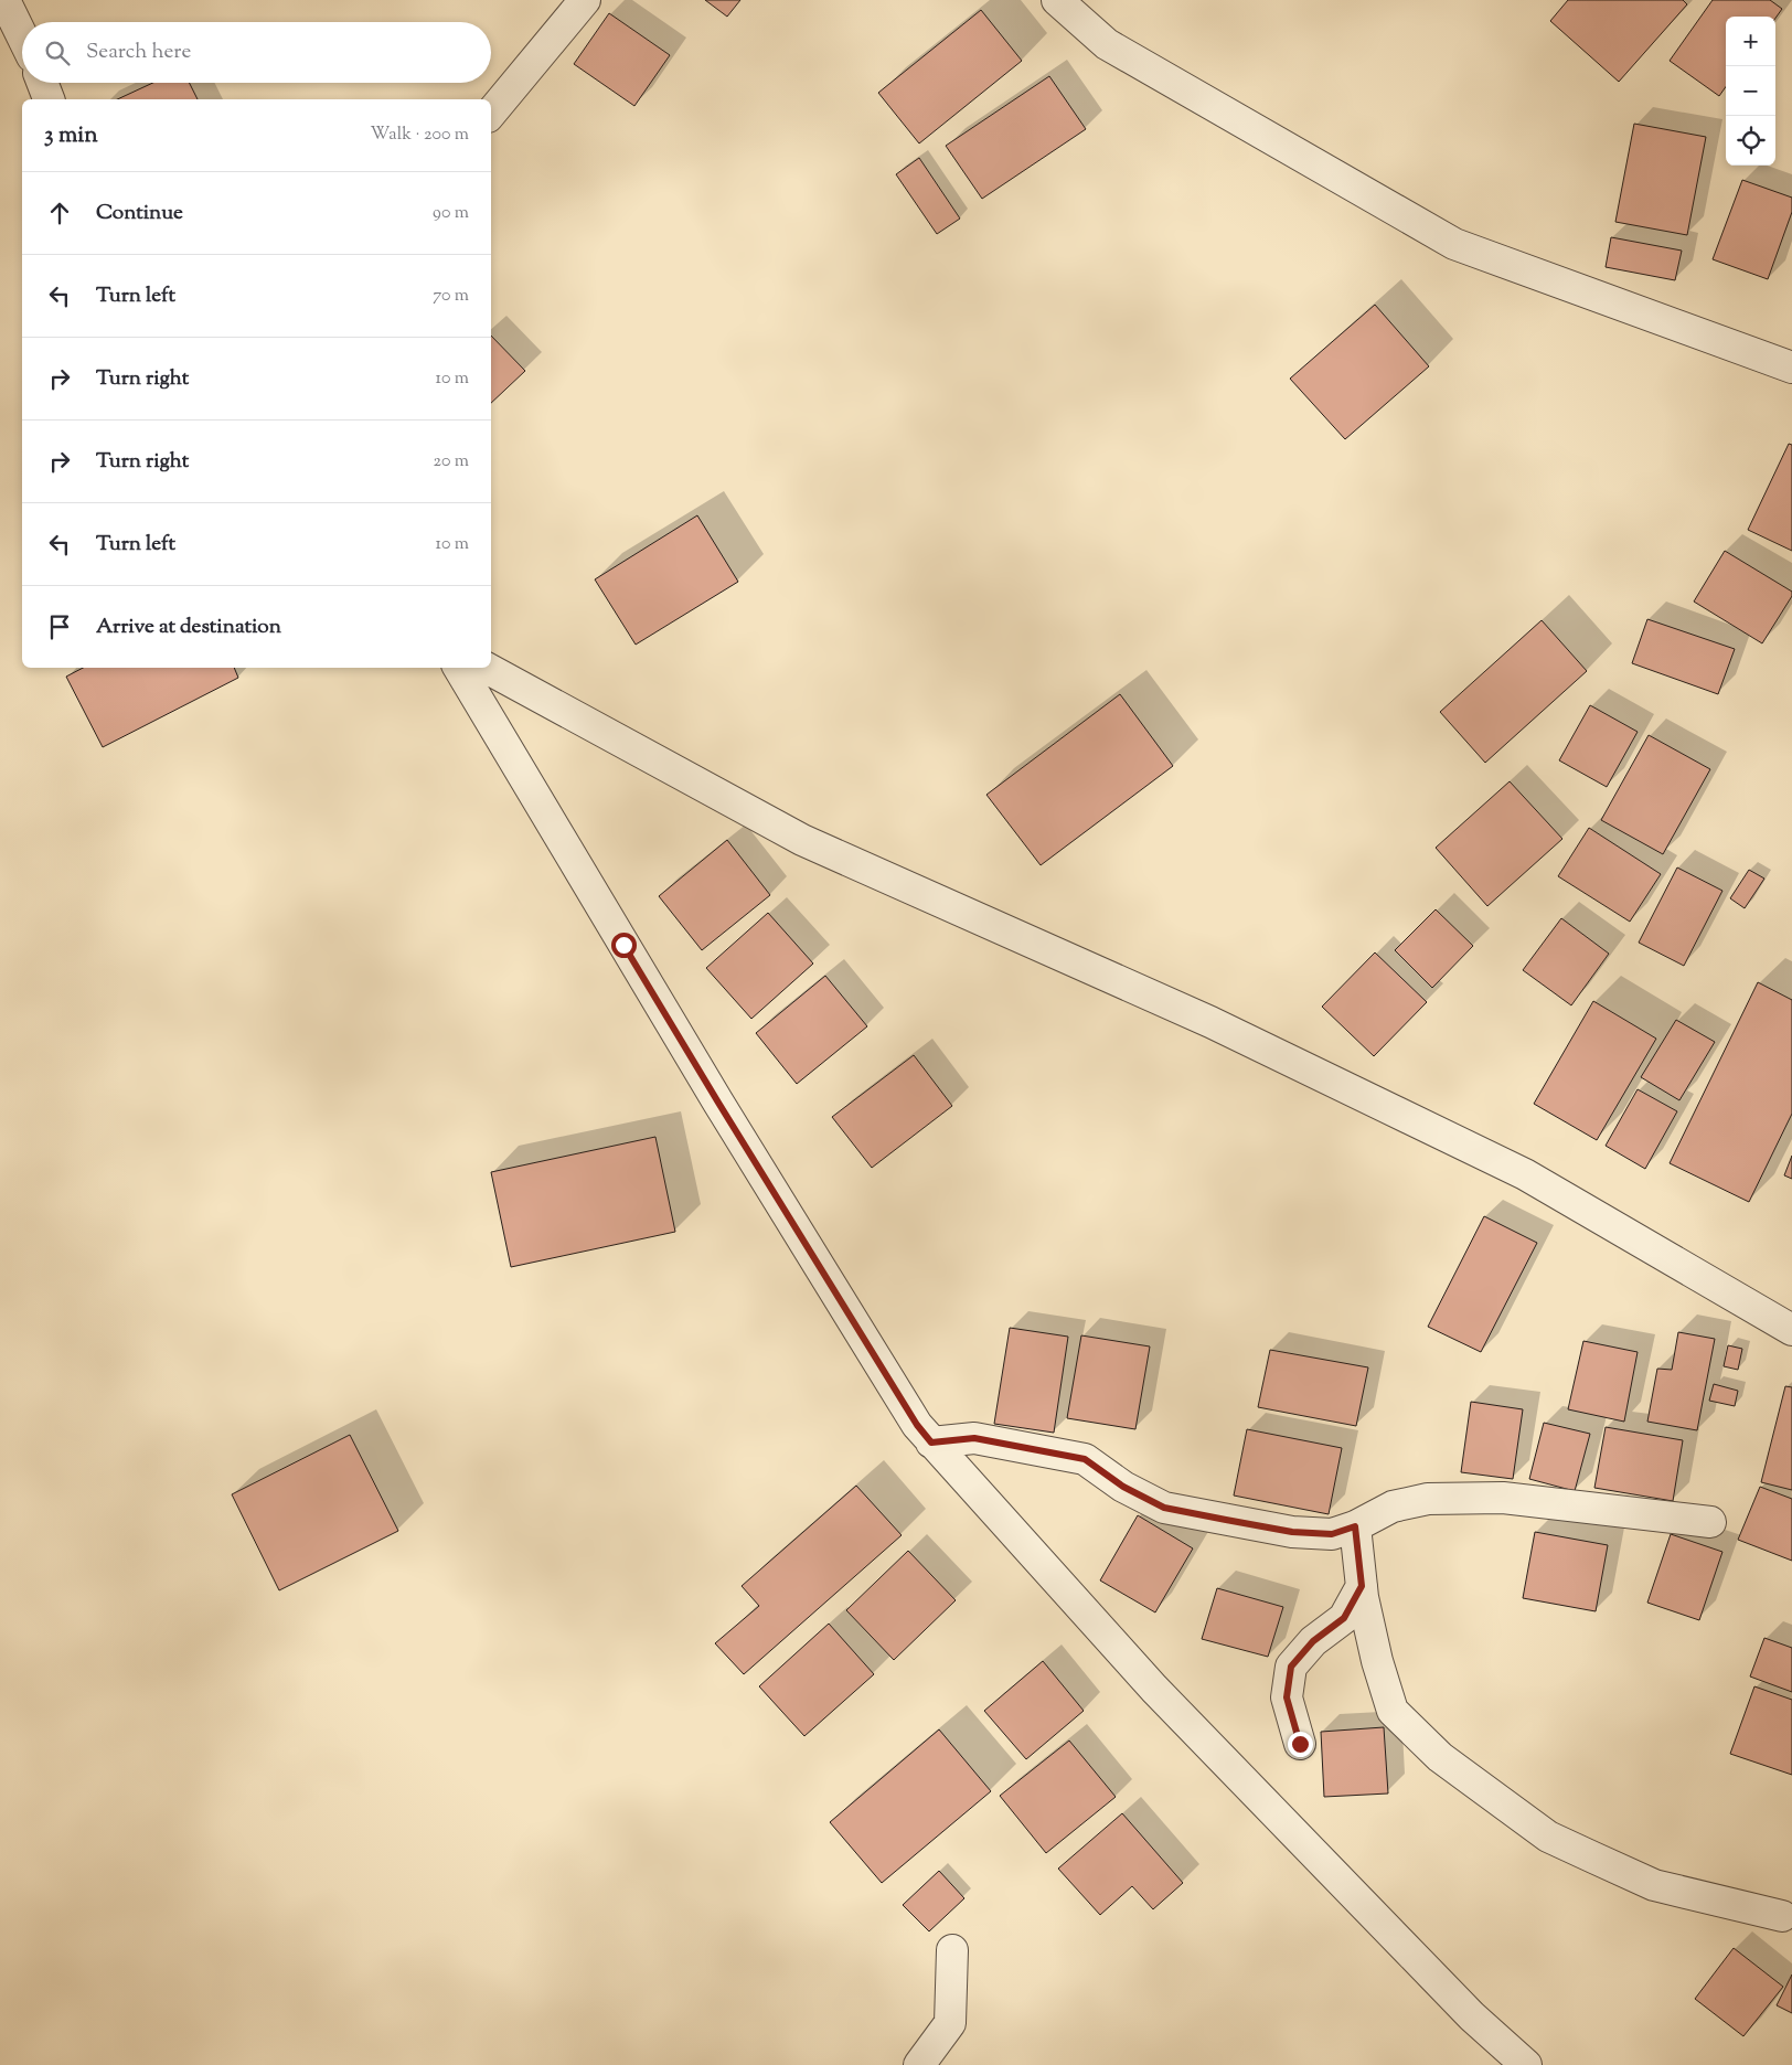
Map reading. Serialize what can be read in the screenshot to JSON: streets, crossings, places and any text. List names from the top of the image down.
{
  "page": {
    "map_buttons": ["+", "−"],
    "search": "Search here",
    "heading": ["3 min", "Walk · 200 m"],
    "list": [
      ["Continue", "90 m"],
      ["Turn left", "70 m"],
      ["Turn right", "10 m"],
      ["Turn right", "20 m"],
      ["Turn left", "10 m"],
      "Arrive at destination"
    ]
  }
}
